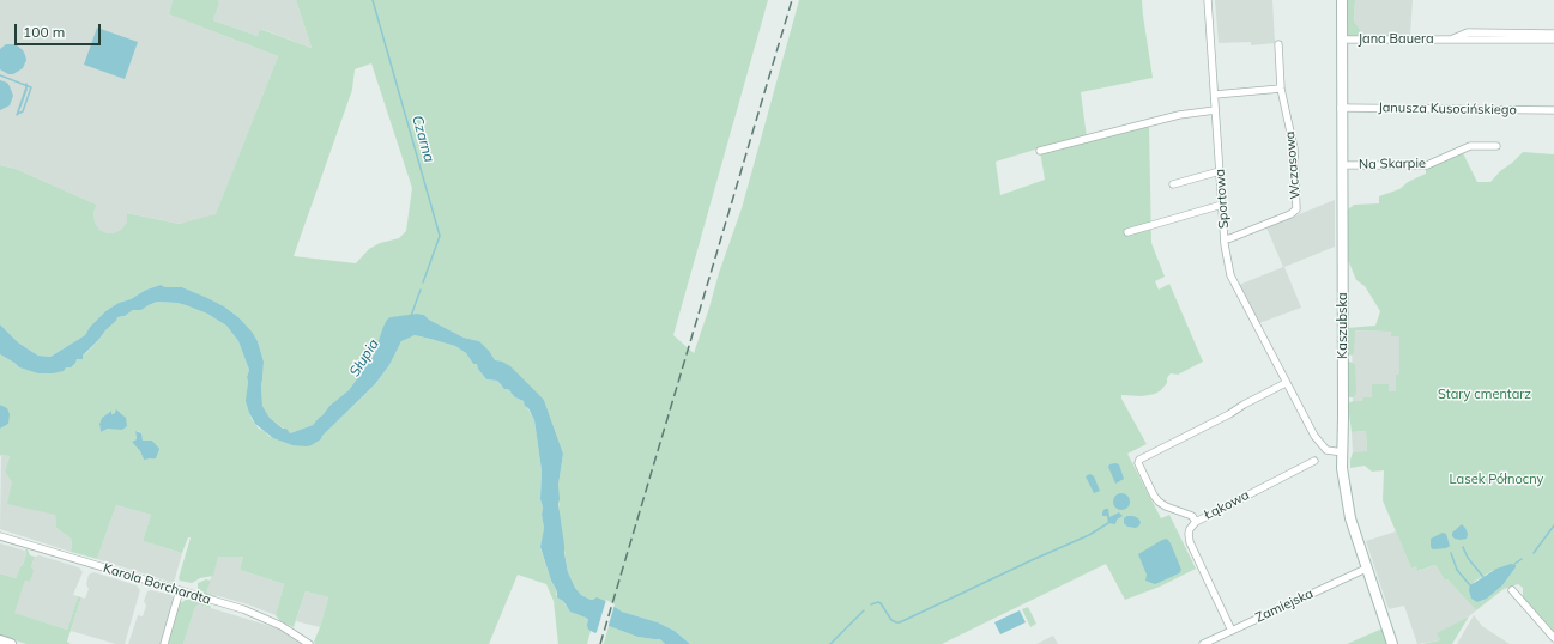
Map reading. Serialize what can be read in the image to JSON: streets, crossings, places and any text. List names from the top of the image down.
{
  "streets": {
    "main road": ["Kaszubska"],
    "street": [
      "Jana Bauera",
      "Janusza Kusocińskiego",
      "Na Skarpie",
      "Wczasowa",
      "Sportowa",
      "Łąkowa",
      "Karola Borchardta",
      "Zamiejska"
    ]
  },
  "crossings": [
    ["Jana Bauera", "Kaszubska"],
    ["Janusza Kusocińskiego", "Kaszubska"],
    ["Na Skarpie", "Kaszubska"],
    ["Wczasowa", "Sportowa"],
    ["Sportowa", "Kaszubska"],
    ["Kaszubska", "Zamiejska"],
    ["Łąkowa", "Zamiejska"]
  ],
  "water": ["Czarna", "Słupia"],
  "parks": ["Stary cmentarz", "Lasek Północny"],
  "scale_bar": "100 m"
}
